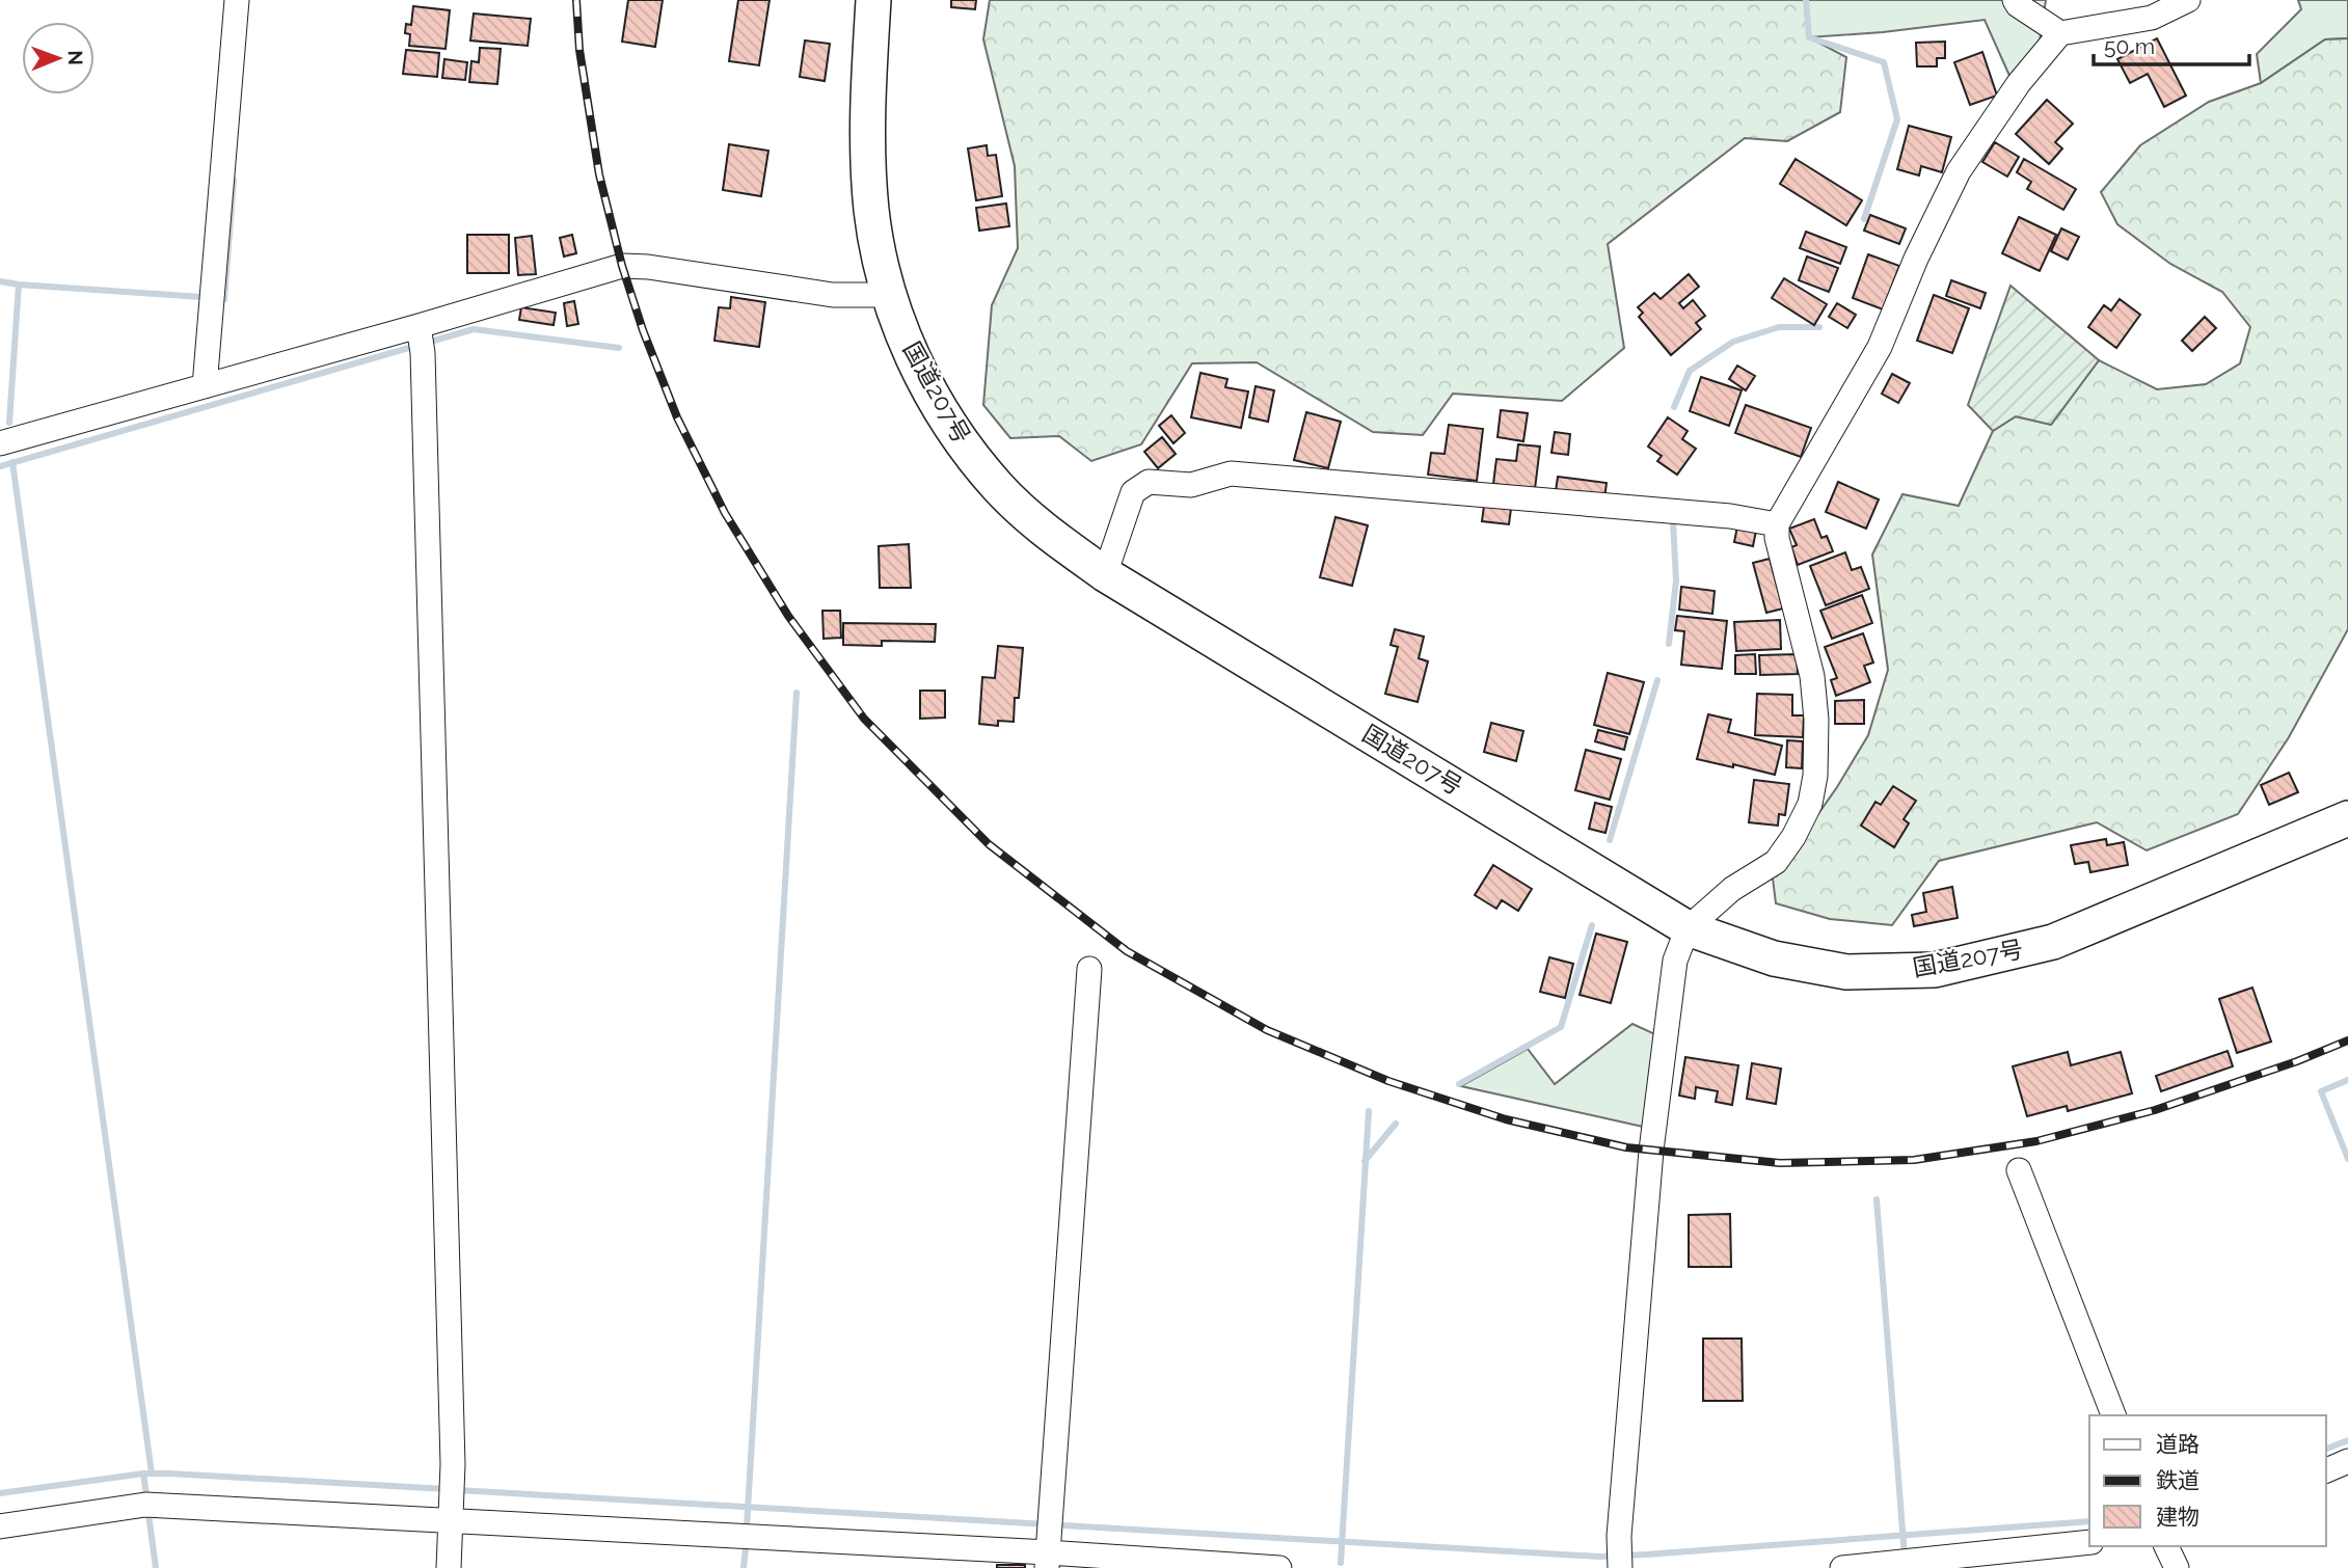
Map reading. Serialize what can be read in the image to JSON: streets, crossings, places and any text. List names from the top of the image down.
{
  "streets": {
    "highway": ["国道207号"]
  },
  "legend": ["道路", "鉄道", "建物"],
  "scale_bar": "50 m",
  "north": "right"
}
